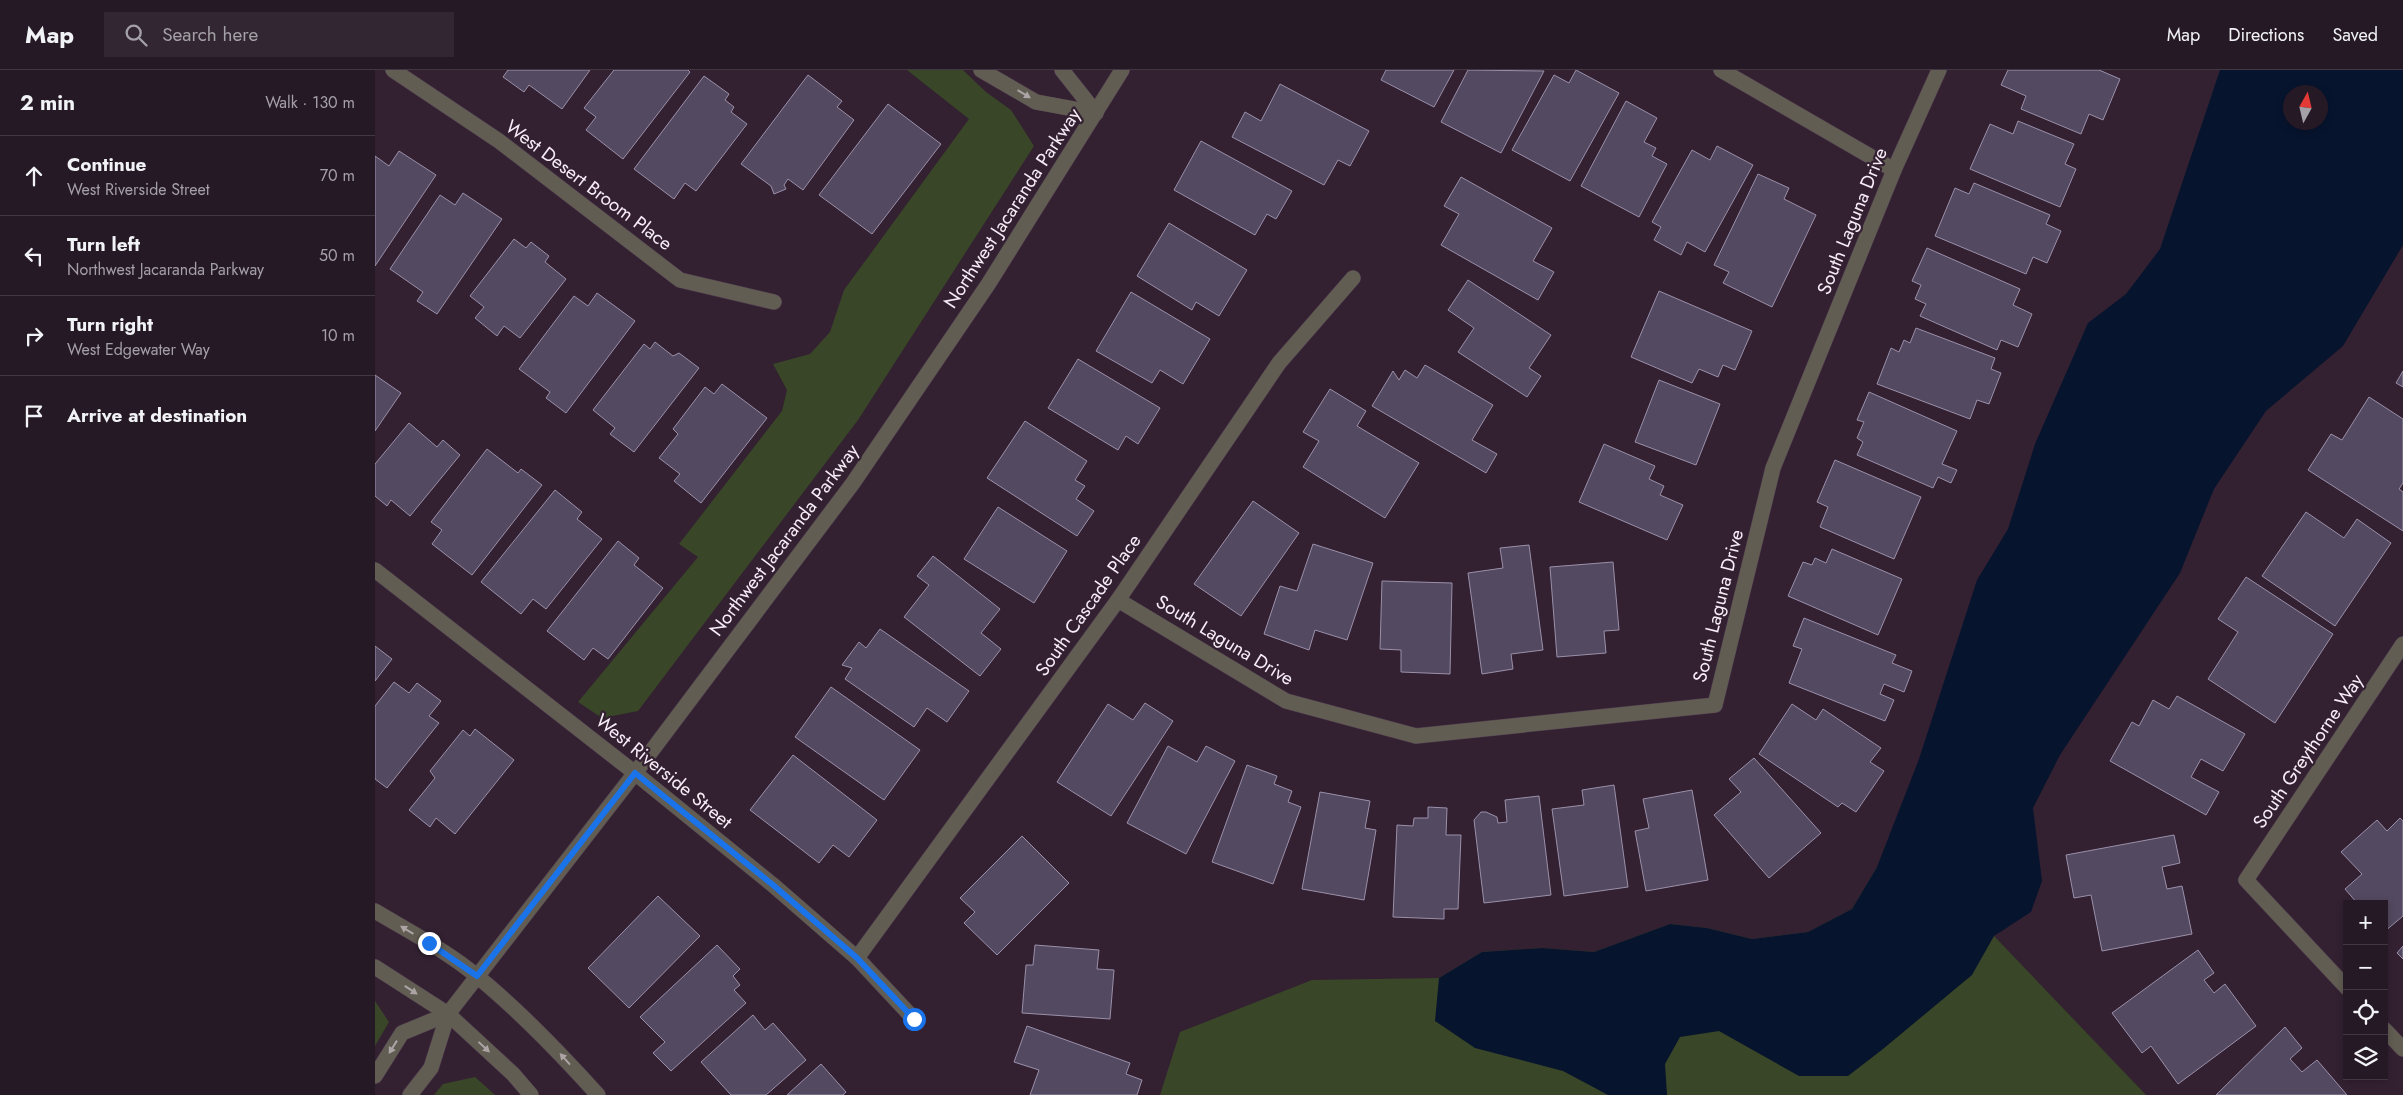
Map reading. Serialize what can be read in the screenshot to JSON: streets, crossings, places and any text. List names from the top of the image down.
{
  "streets": {
    "street": [
      "West Desert Broom Place",
      "Northwest Jacaranda Parkway",
      "South Laguna Drive",
      "South Cascade Place",
      "South Greythorne Way",
      "West Riverside Street"
    ]
  },
  "crossings": [
    ["Northwest Jacaranda Parkway", "West Riverside Street"],
    ["South Laguna Drive", "South Cascade Place"],
    ["South Cascade Place", "West Riverside Street"]
  ],
  "north": "top",
  "page": {
    "header": "Map",
    "search": "Search here",
    "nav": ["Map", "Directions", "Saved"],
    "heading": ["2 min", "Walk · 130 m"],
    "list": [
      ["Continue", "West Riverside Street", "70 m"],
      ["Turn left", "Northwest Jacaranda Parkway", "50 m"],
      ["Turn right", "West Edgewater Way", "10 m"],
      "Arrive at destination"
    ],
    "map_buttons": ["+", "−"]
  }
}
